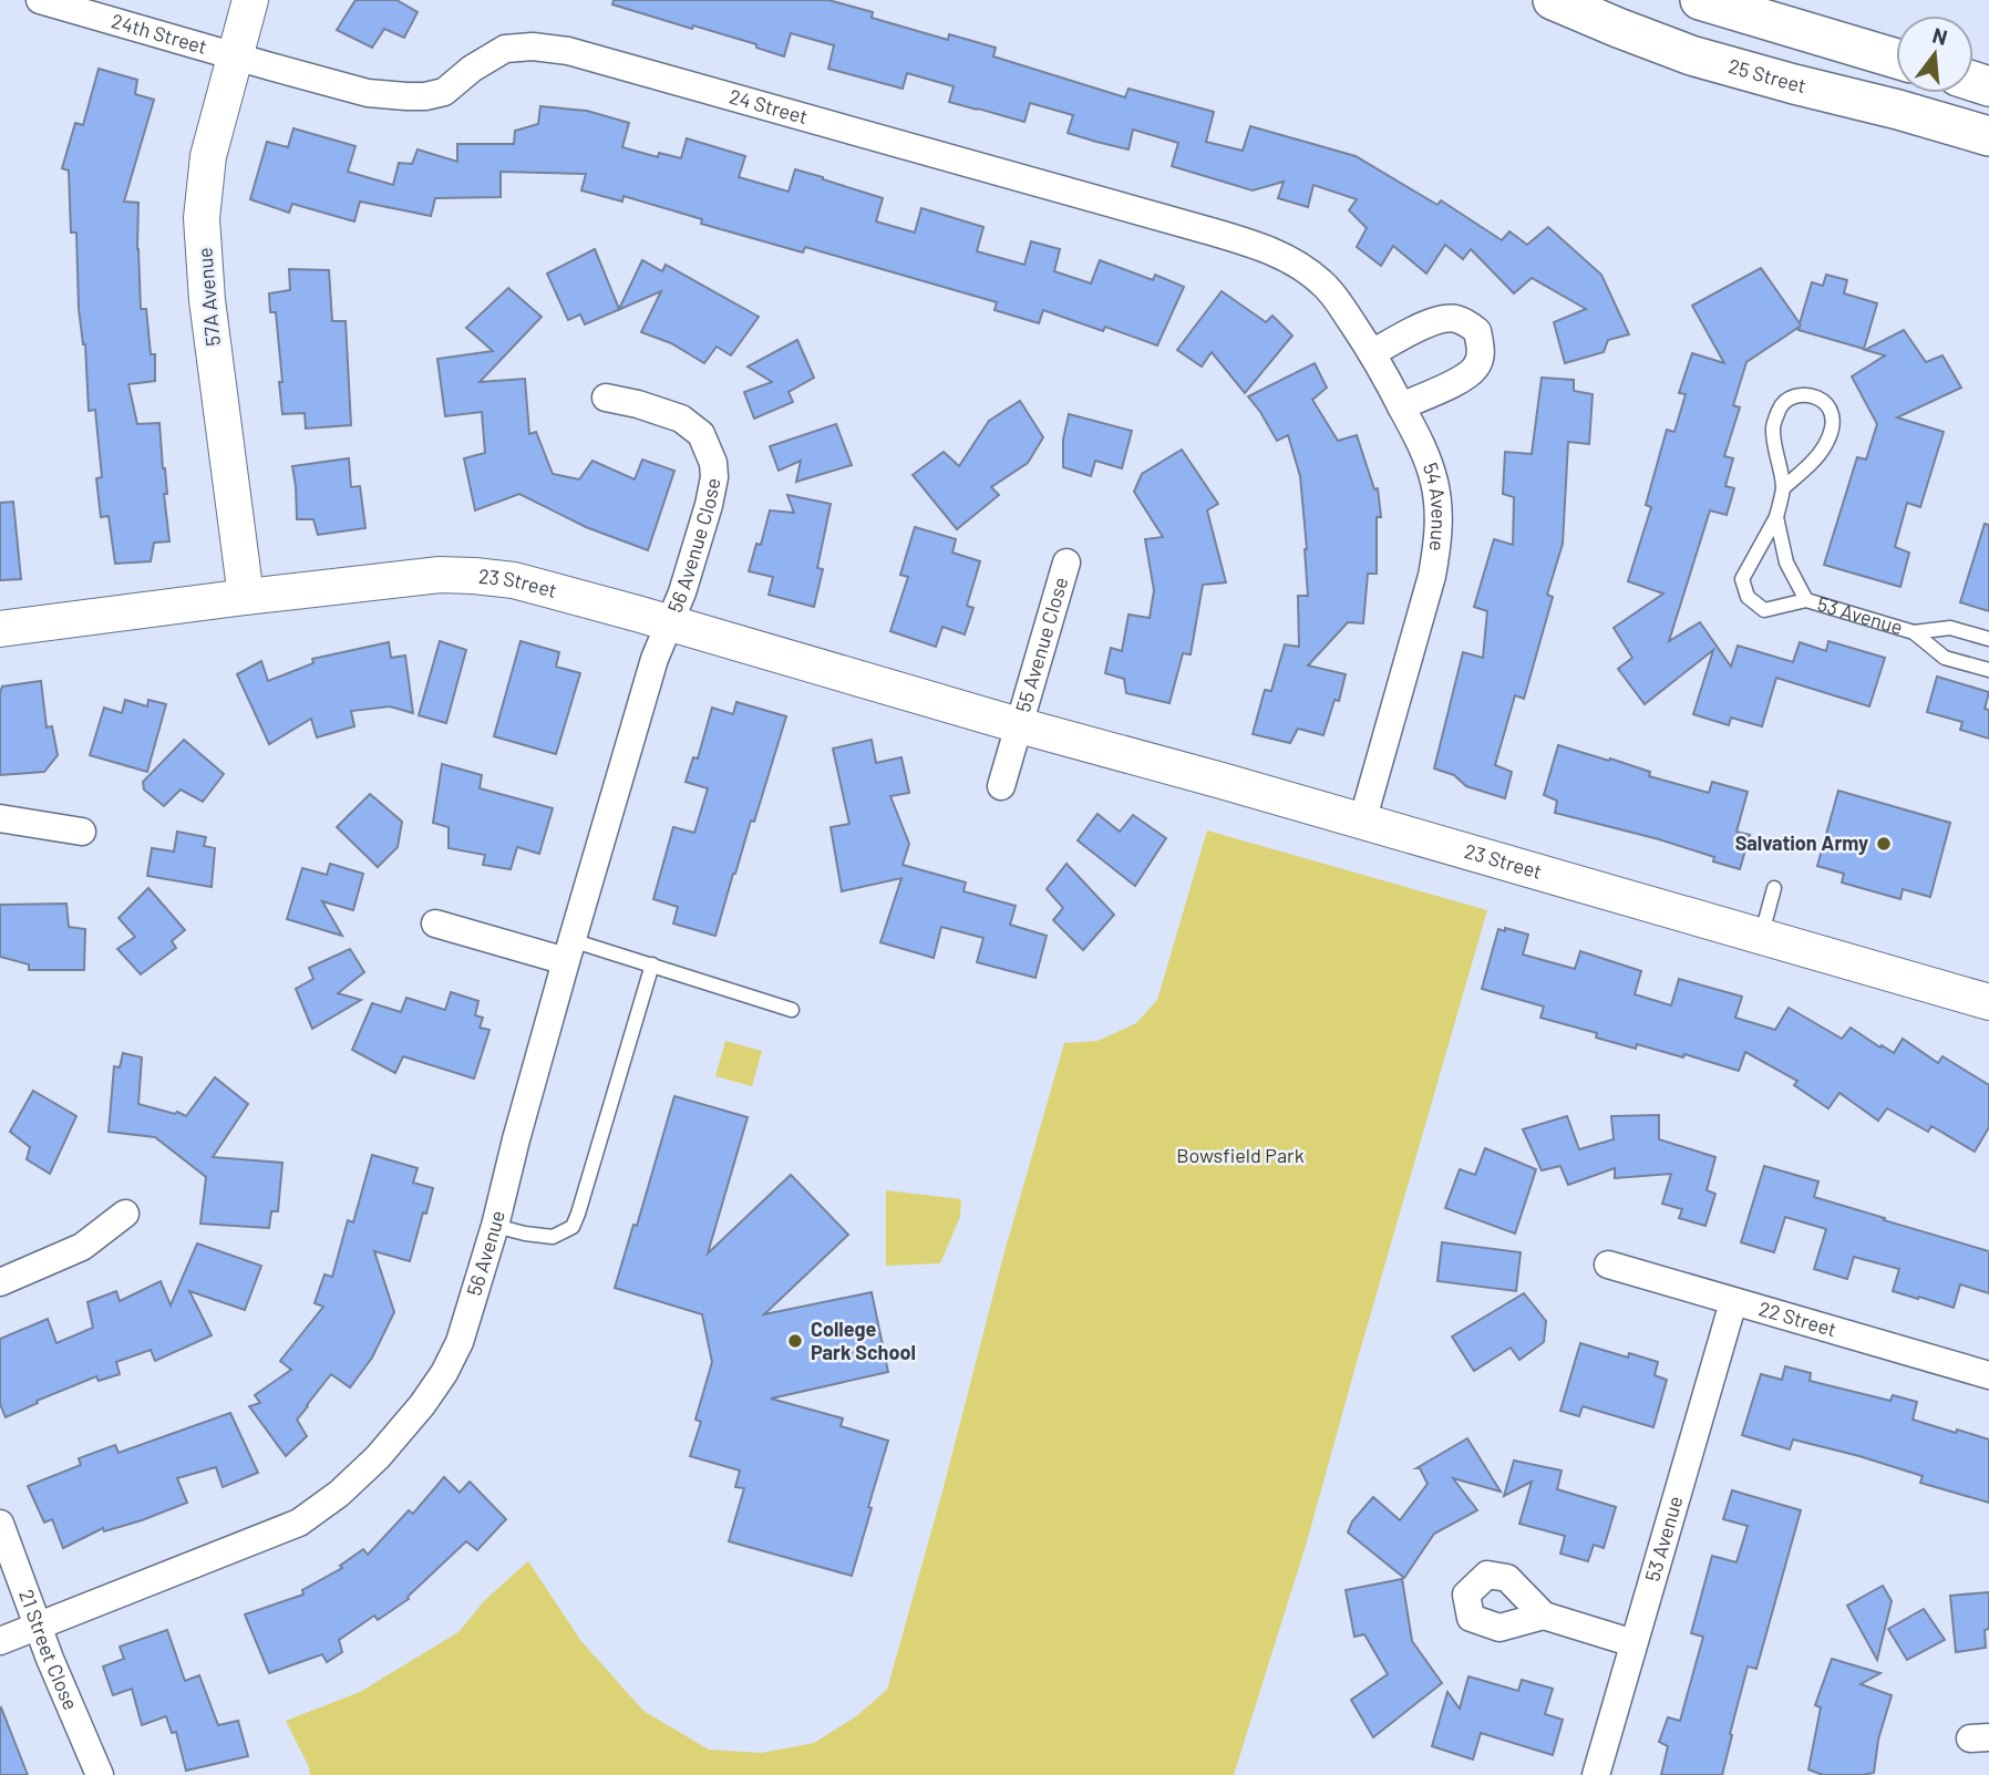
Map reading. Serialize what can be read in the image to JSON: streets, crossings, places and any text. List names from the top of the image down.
{
  "streets": {
    "main road": ["25 Street"],
    "street": [
      "24th Street",
      "24 Street",
      "57A Avenue",
      "54 Avenue",
      "56 Avenue Close",
      "23 Street",
      "53 Avenue",
      "55 Avenue Close",
      "56 Avenue",
      "22 Street",
      "21 Street Close"
    ]
  },
  "crossings": [
    ["24th Street", "24 Street"],
    ["24th Street", "57A Avenue"],
    ["24 Street", "57A Avenue"],
    ["24 Street", "54 Avenue"],
    ["57A Avenue", "23 Street"],
    ["54 Avenue", "23 Street"],
    ["56 Avenue Close", "23 Street"],
    ["56 Avenue Close", "56 Avenue"],
    ["23 Street", "55 Avenue Close"],
    ["23 Street", "56 Avenue"],
    ["53 Avenue", "22 Street"],
    ["56 Avenue", "21 Street Close"]
  ],
  "parks": ["Bowsfield Park"],
  "places": ["Salvation Army", "College Park School"],
  "north": "top"
}
